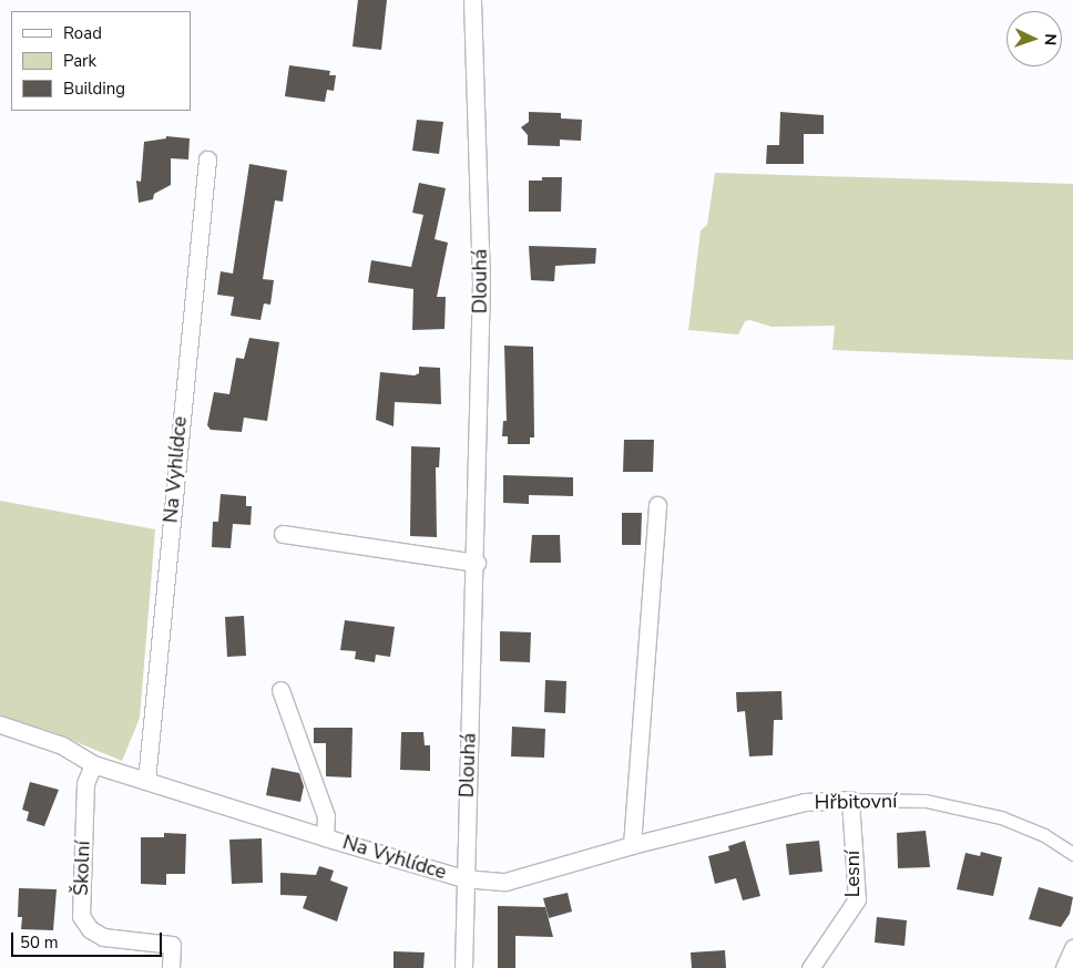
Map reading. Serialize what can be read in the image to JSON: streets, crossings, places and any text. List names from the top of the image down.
{
  "streets": {
    "street": [
      "Dlouhá",
      "Na Vyhlídce",
      "Hřbitovní",
      "Školní",
      "Lesní"
    ]
  },
  "crossings": [
    ["Dlouhá", "Na Vyhlídce"],
    ["Dlouhá", "Hřbitovní"],
    ["Na Vyhlídce", "Hřbitovní"],
    ["Na Vyhlídce", "Školní"],
    ["Hřbitovní", "Lesní"]
  ],
  "legend": ["Road", "Park", "Building"],
  "scale_bar": "50 m",
  "north": "right"
}
